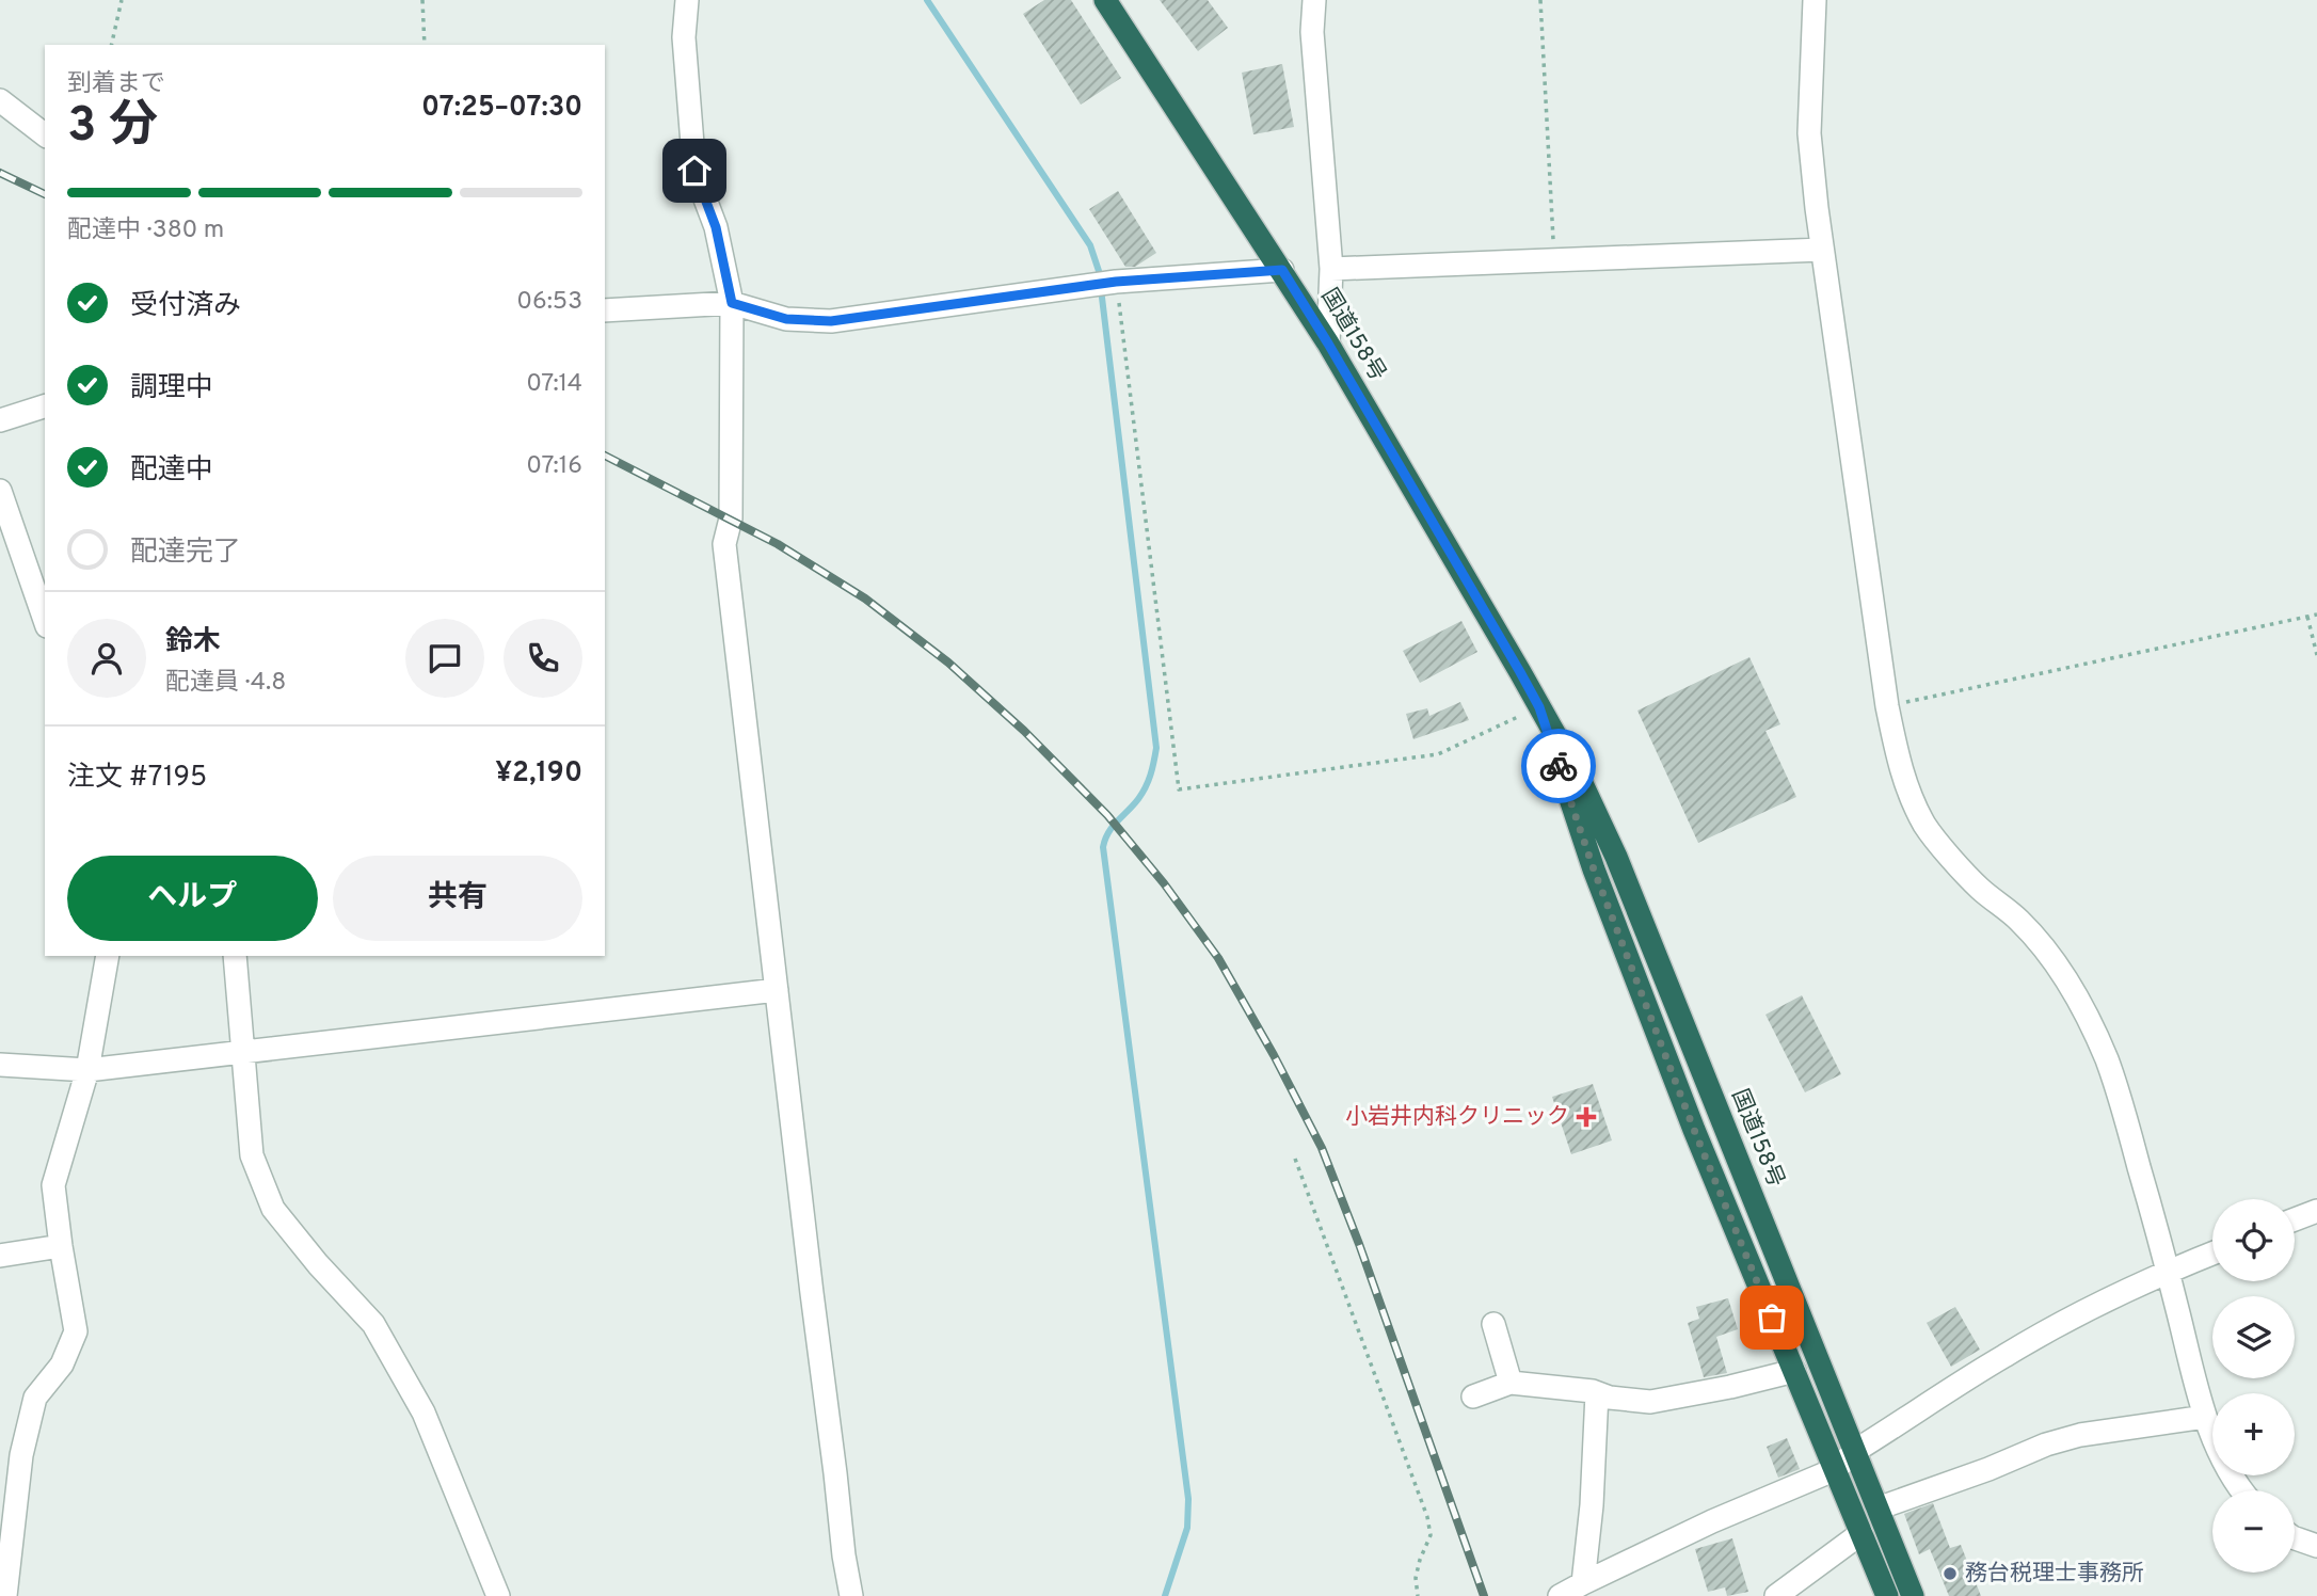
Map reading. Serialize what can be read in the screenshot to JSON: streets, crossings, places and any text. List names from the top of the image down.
{
  "streets": {
    "highway": ["国道158号"]
  },
  "places": {
    "health": ["小岩井内科クリニック"],
    "other": ["務台税理士事務所"]
  },
  "page": {
    "heading": ["3 分", "到着まで", "07:25–07:30"],
    "panel": [
      "鈴木",
      "配達員 · 4.8",
      "注文 #7195",
      "¥2,190"
    ],
    "bar": "配達中 · 380 m",
    "list": [
      ["受付済み", "06:53"],
      ["調理中", "07:14"],
      ["配達中", "07:16"],
      "配達完了"
    ],
    "buttons": ["ヘルプ", "共有"],
    "map_buttons": ["+", "−"]
  }
}
